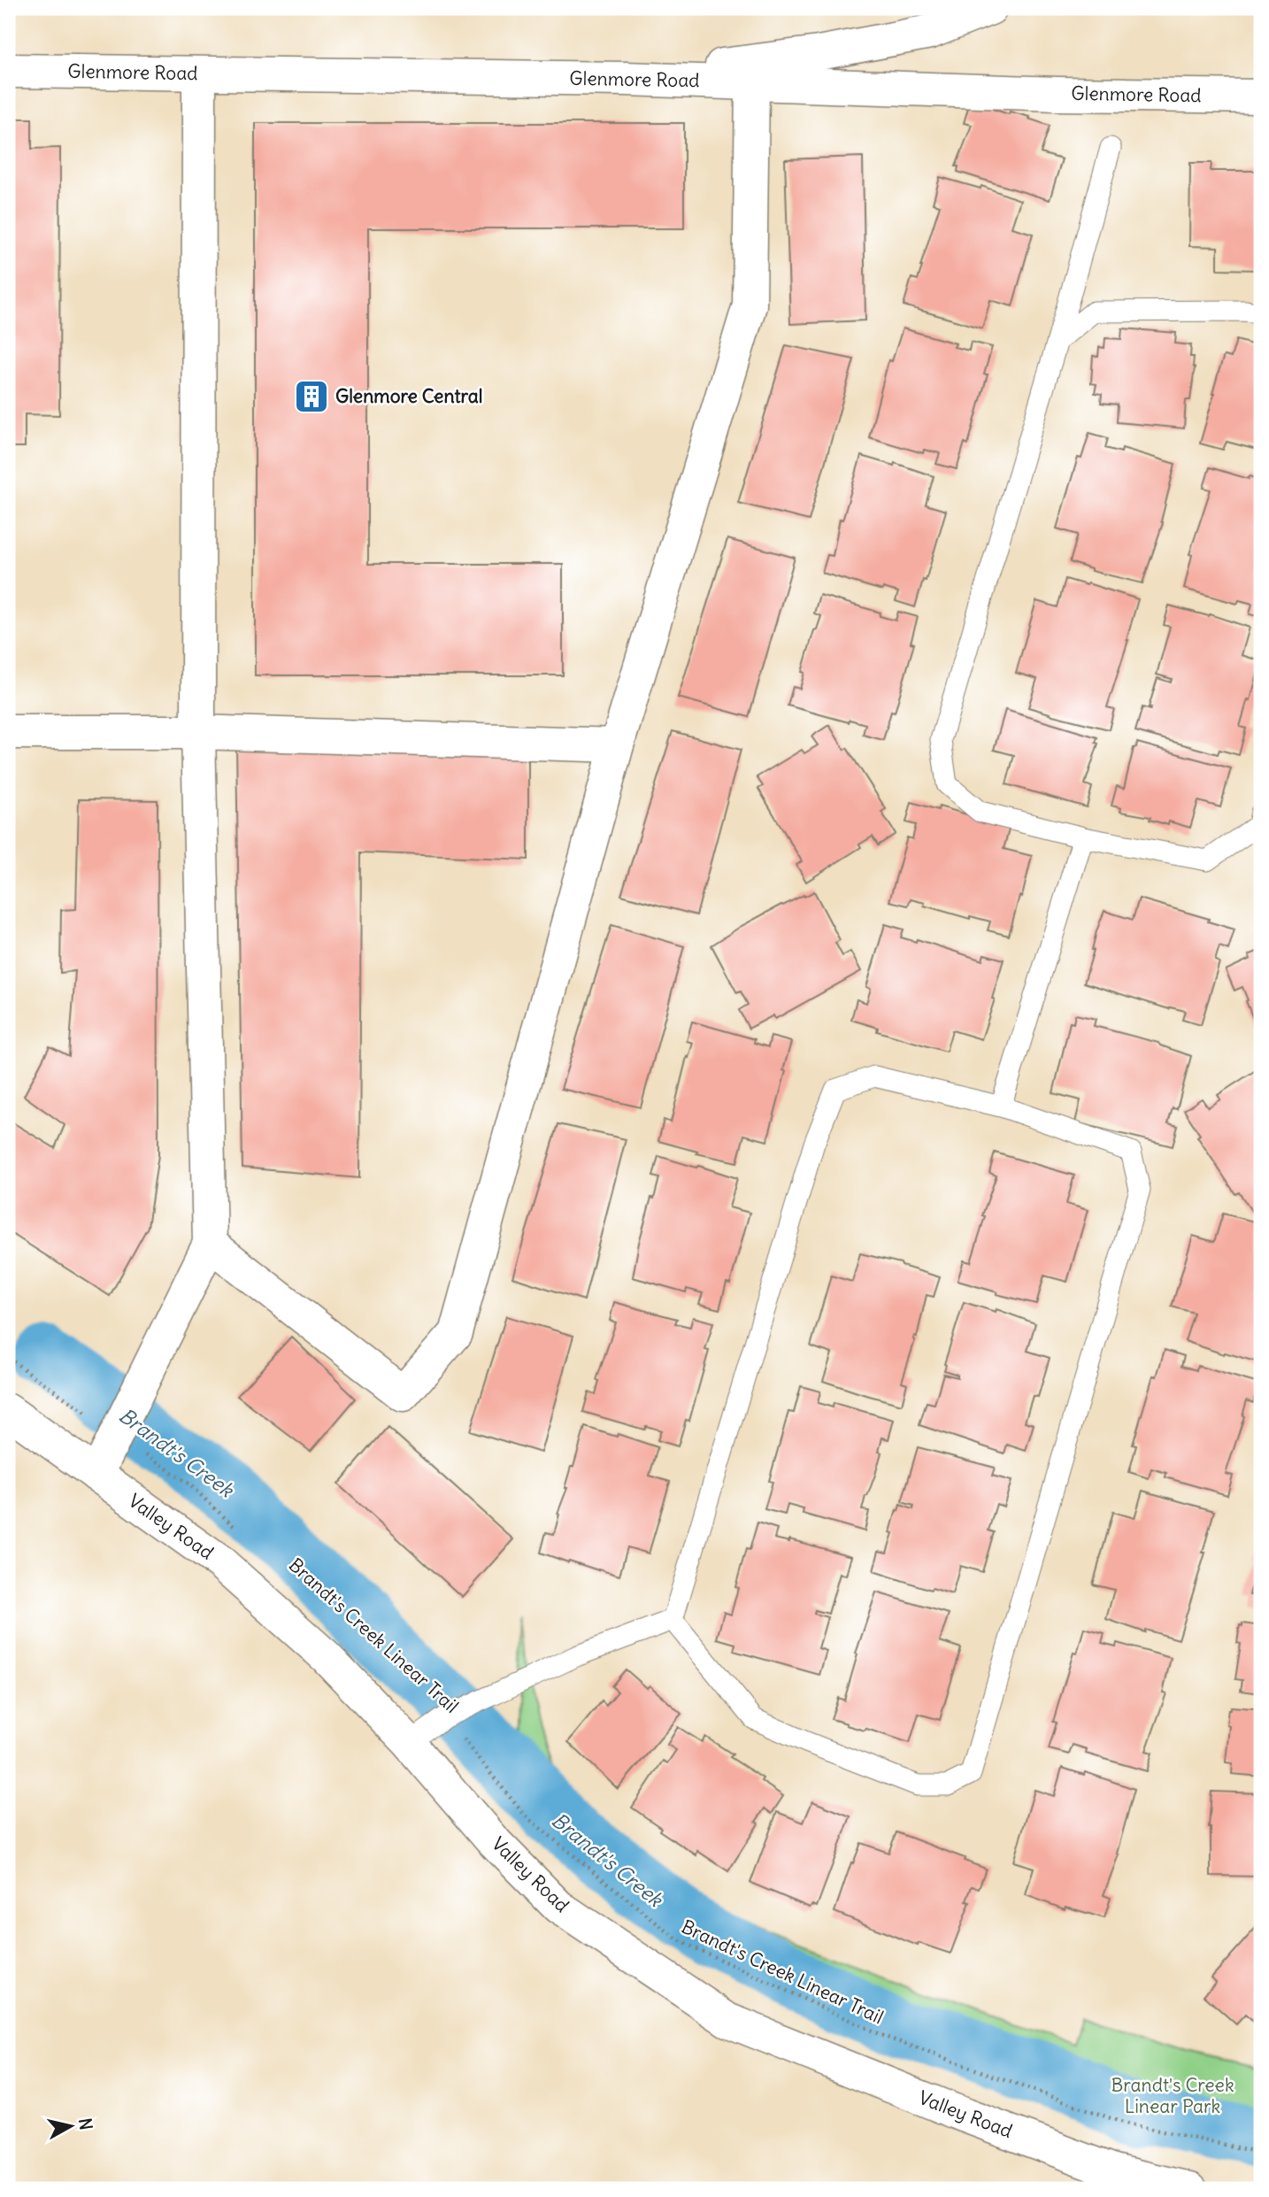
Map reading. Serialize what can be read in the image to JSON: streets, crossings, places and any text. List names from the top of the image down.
{
  "streets": {
    "street": ["Glenmore Road", "Valley Road"],
    "path": ["Brandt's Creek Linear Trail"]
  },
  "water": ["Brandt's Creek"],
  "parks": ["Brandt's Creek Linear Park"],
  "places": {
    "building": ["Glenmore Central"]
  },
  "north": "right"
}
